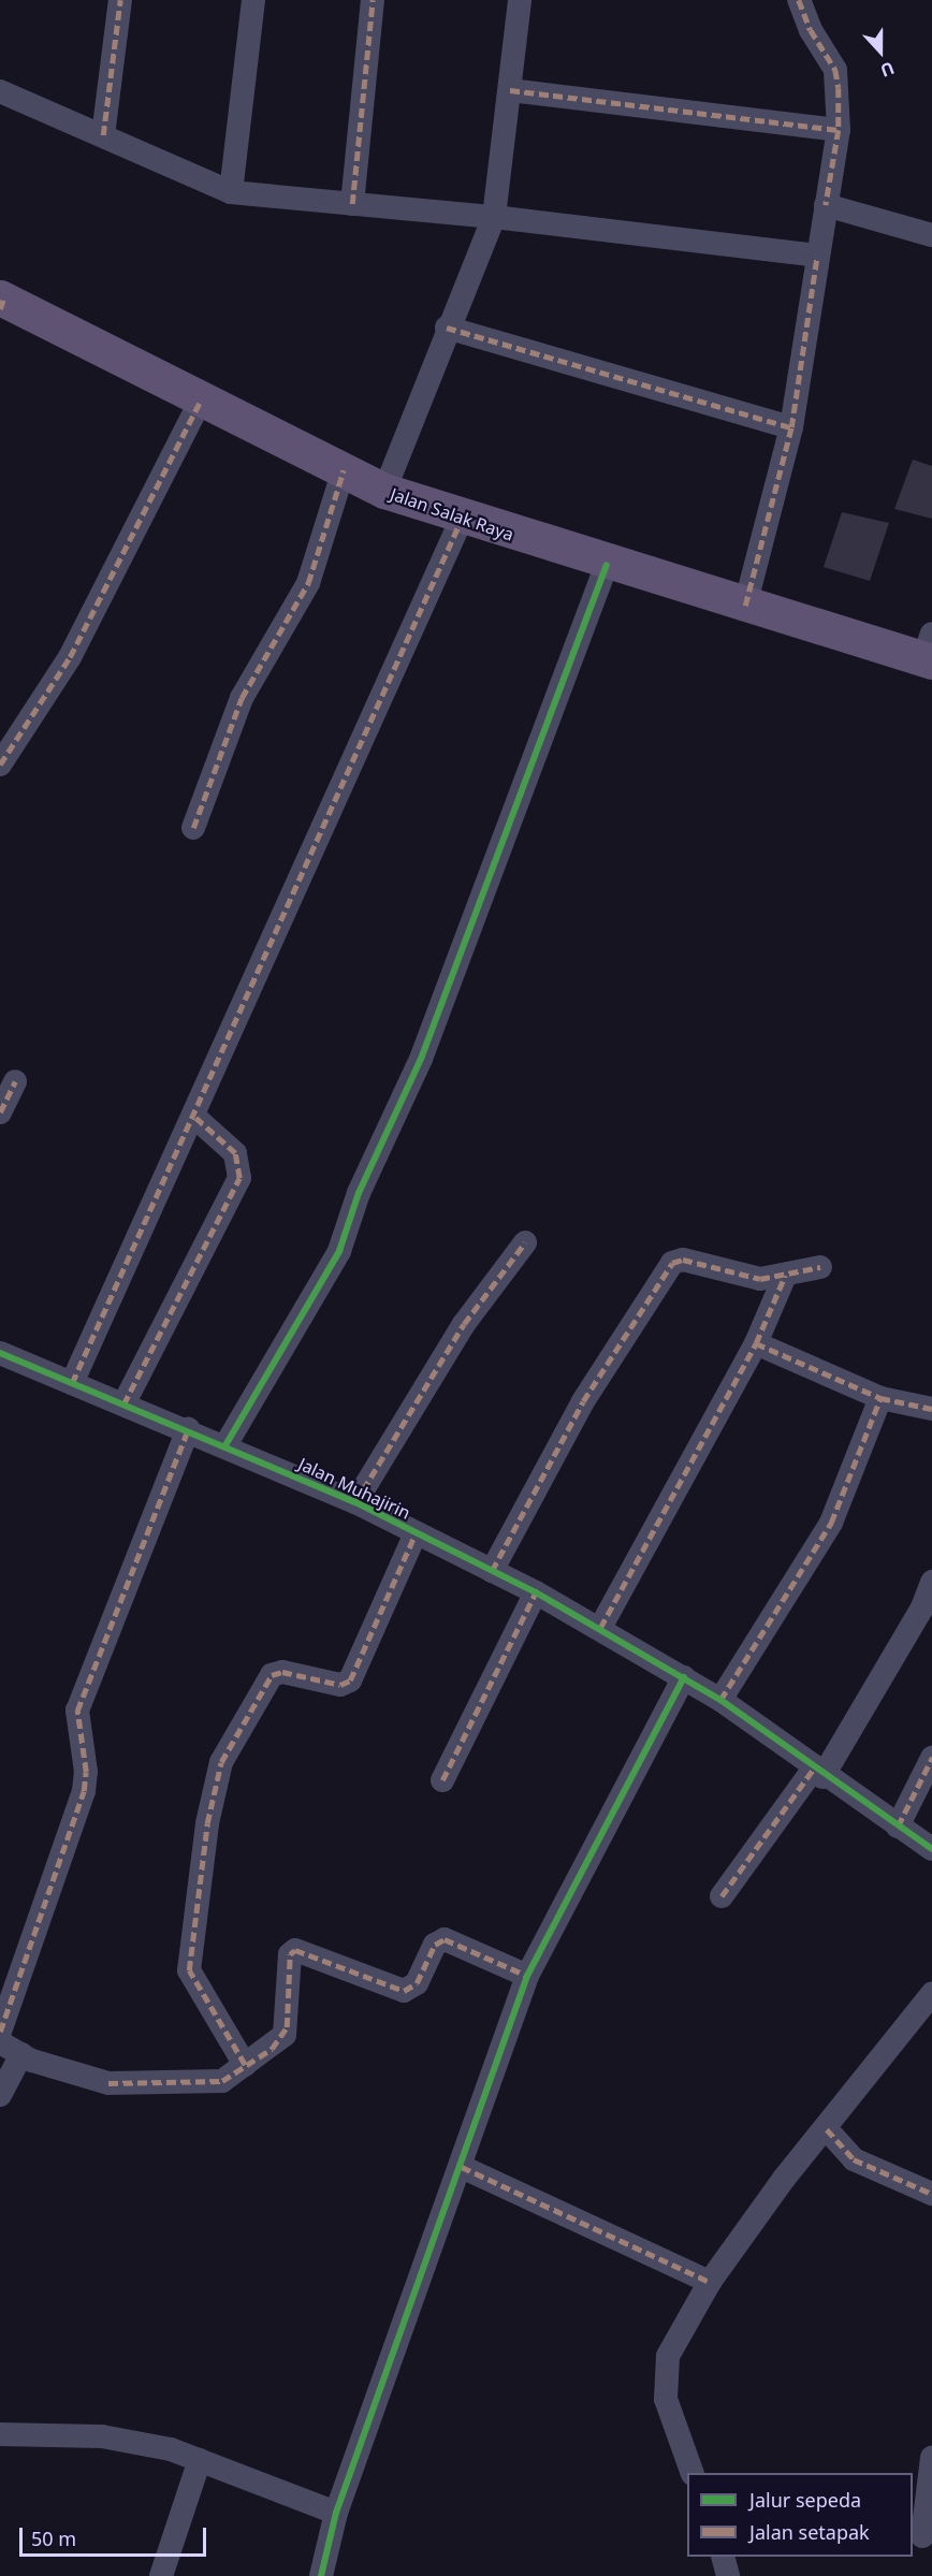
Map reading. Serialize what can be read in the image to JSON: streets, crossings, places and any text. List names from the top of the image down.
{
  "streets": {
    "main road": ["Jalan Salak Raya"],
    "street": ["Jalan Muhajirin"]
  },
  "legend": ["Jalur sepeda", "Jalan setapak"],
  "scale_bar": "50 m",
  "north": "bottom"
}
